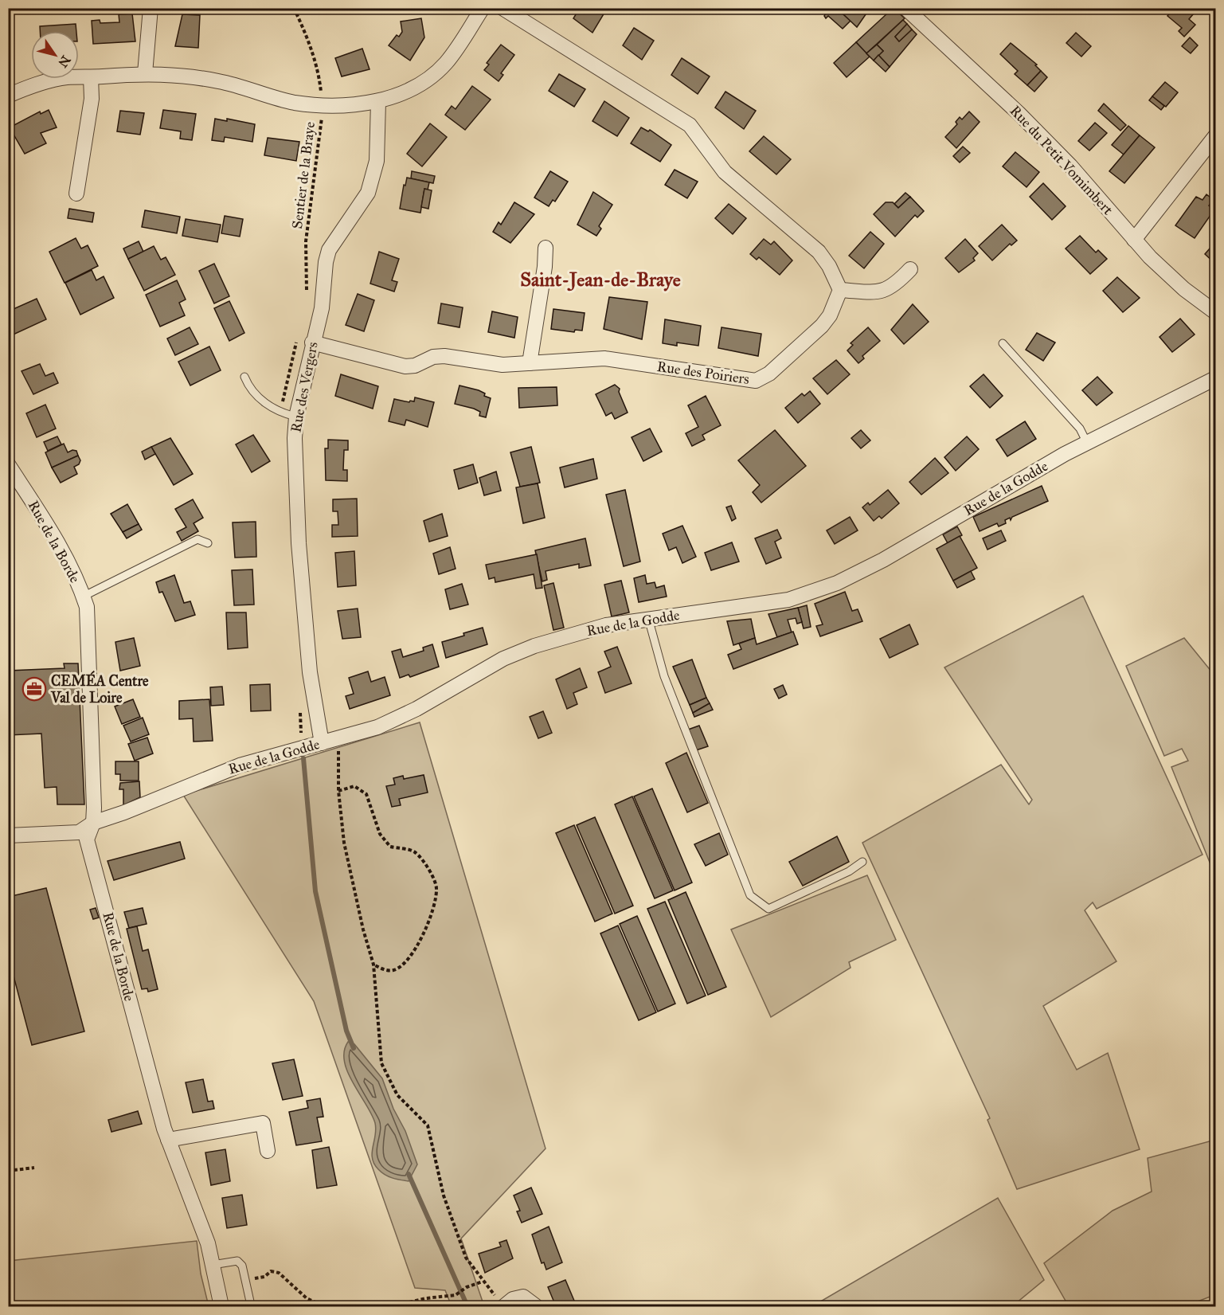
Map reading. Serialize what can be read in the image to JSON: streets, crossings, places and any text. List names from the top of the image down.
{
  "streets": {
    "street": [
      "Rue du Petit Vomimbert",
      "Rue des Poiriers",
      "Rue des Vergers",
      "Rue de la Godde",
      "Rue de la Borde"
    ],
    "path": ["Sentier de la Braye"]
  },
  "crossings": [
    ["Rue des Poiriers", "Rue des Vergers"],
    ["Rue des Vergers", "Rue de la Godde"],
    ["Rue de la Godde", "Rue de la Borde"]
  ],
  "districts": ["Saint-Jean-de-Braye"],
  "places": {
    "office": ["CEMÉA Centre Val de Loire"]
  },
  "north": "bottom right"
}
